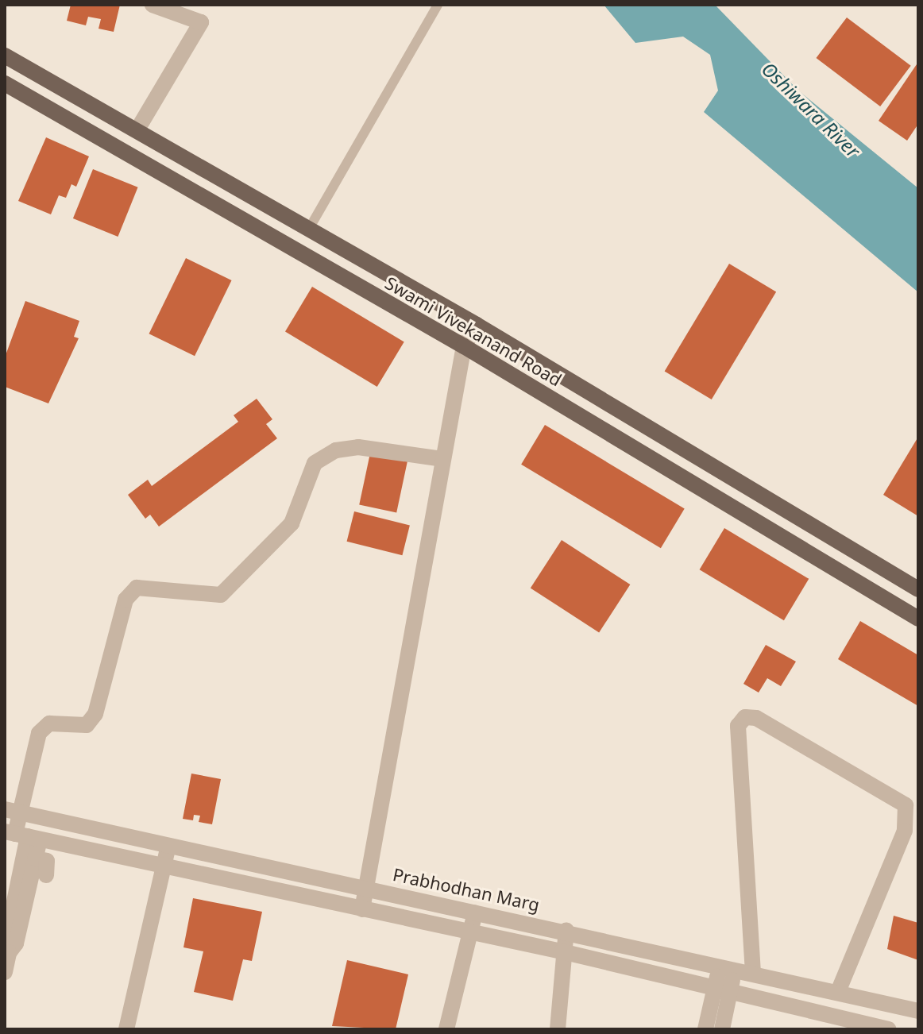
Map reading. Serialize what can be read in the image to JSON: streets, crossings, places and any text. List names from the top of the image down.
{
  "streets": {
    "main road": ["Swami Vivekanand Road"],
    "street": ["Prabhodhan Marg"]
  },
  "water": ["Oshiwara River"]
}
